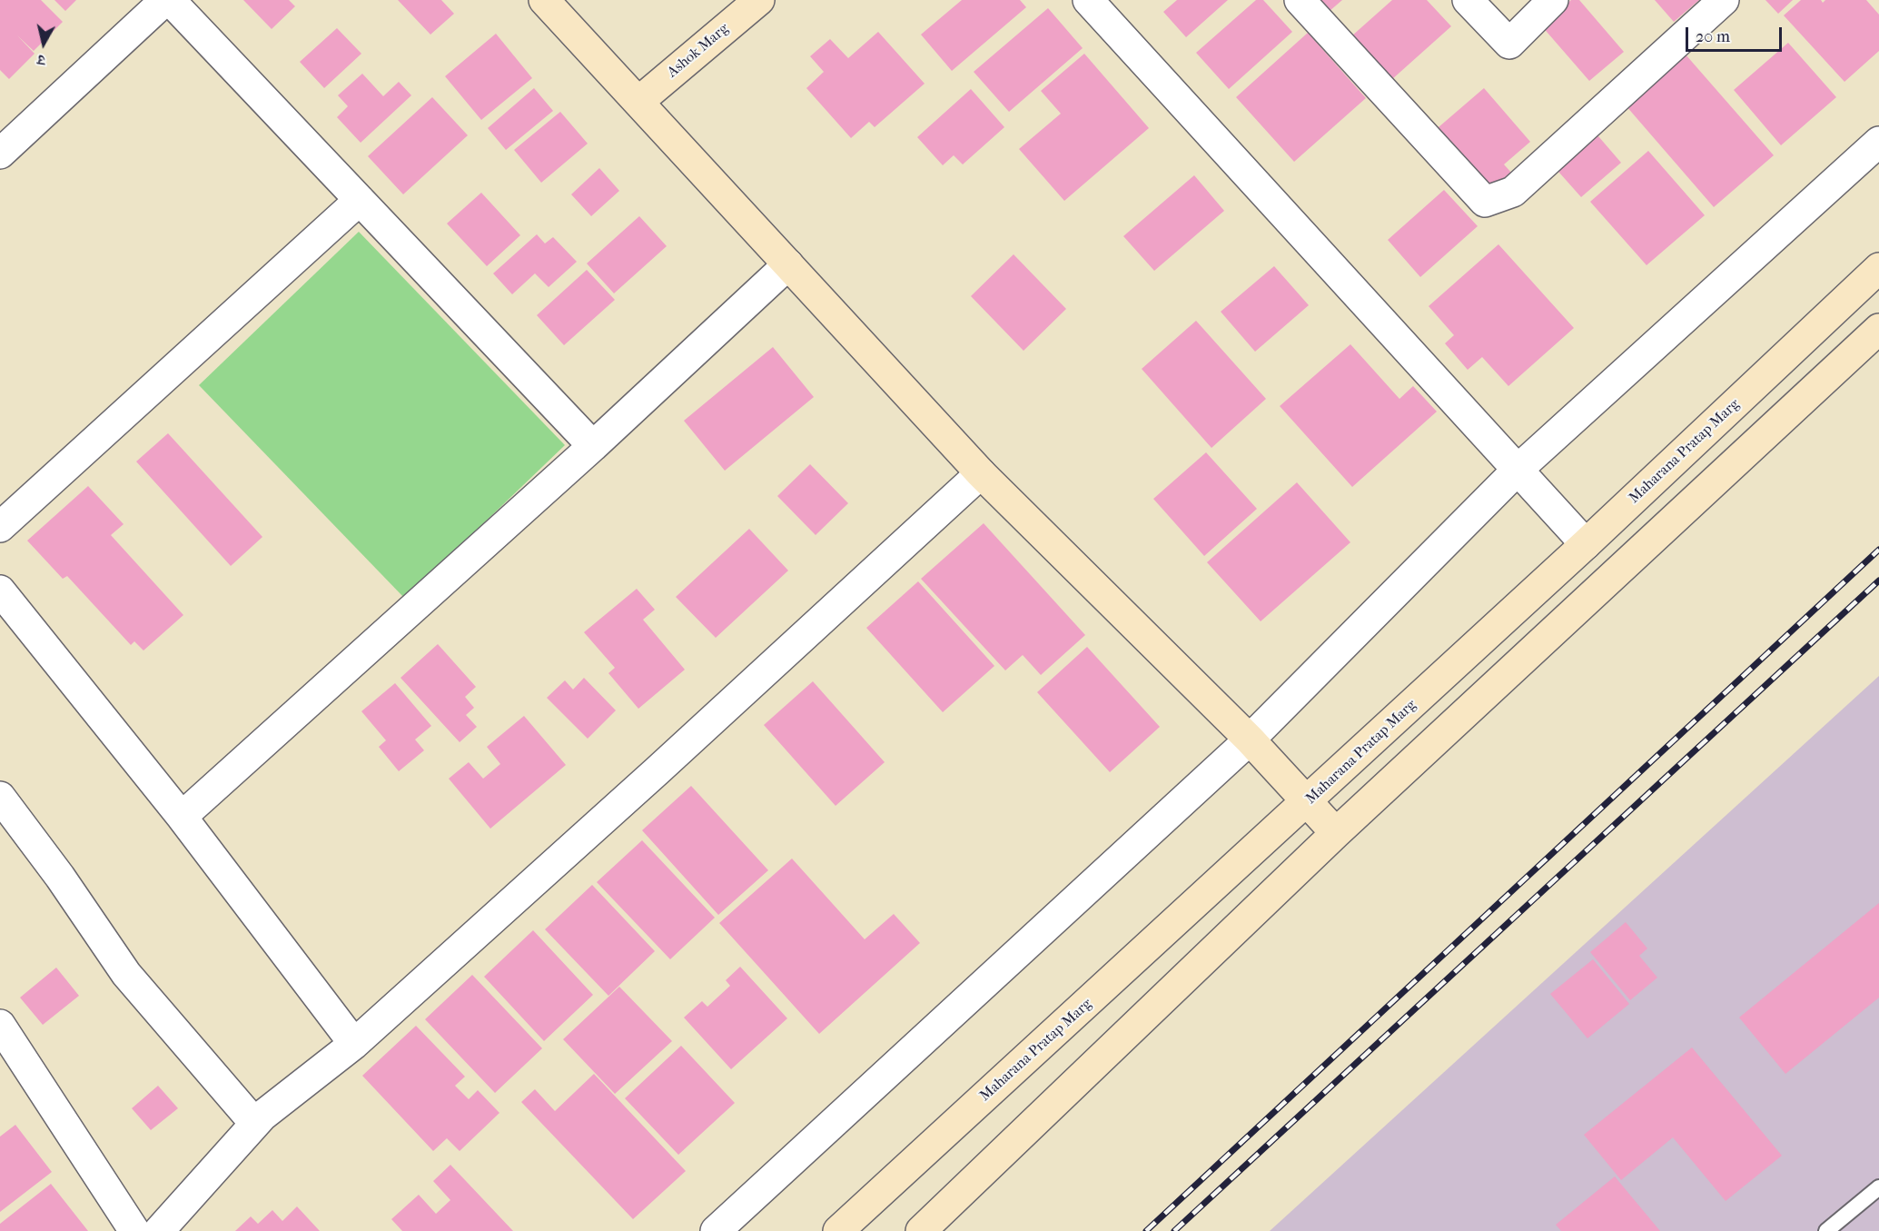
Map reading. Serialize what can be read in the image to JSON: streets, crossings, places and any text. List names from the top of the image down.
{
  "streets": {
    "main road": ["Ashok Marg", "Maharana Pratap Marg"]
  },
  "scale_bar": "20 m",
  "north": "bottom"
}
